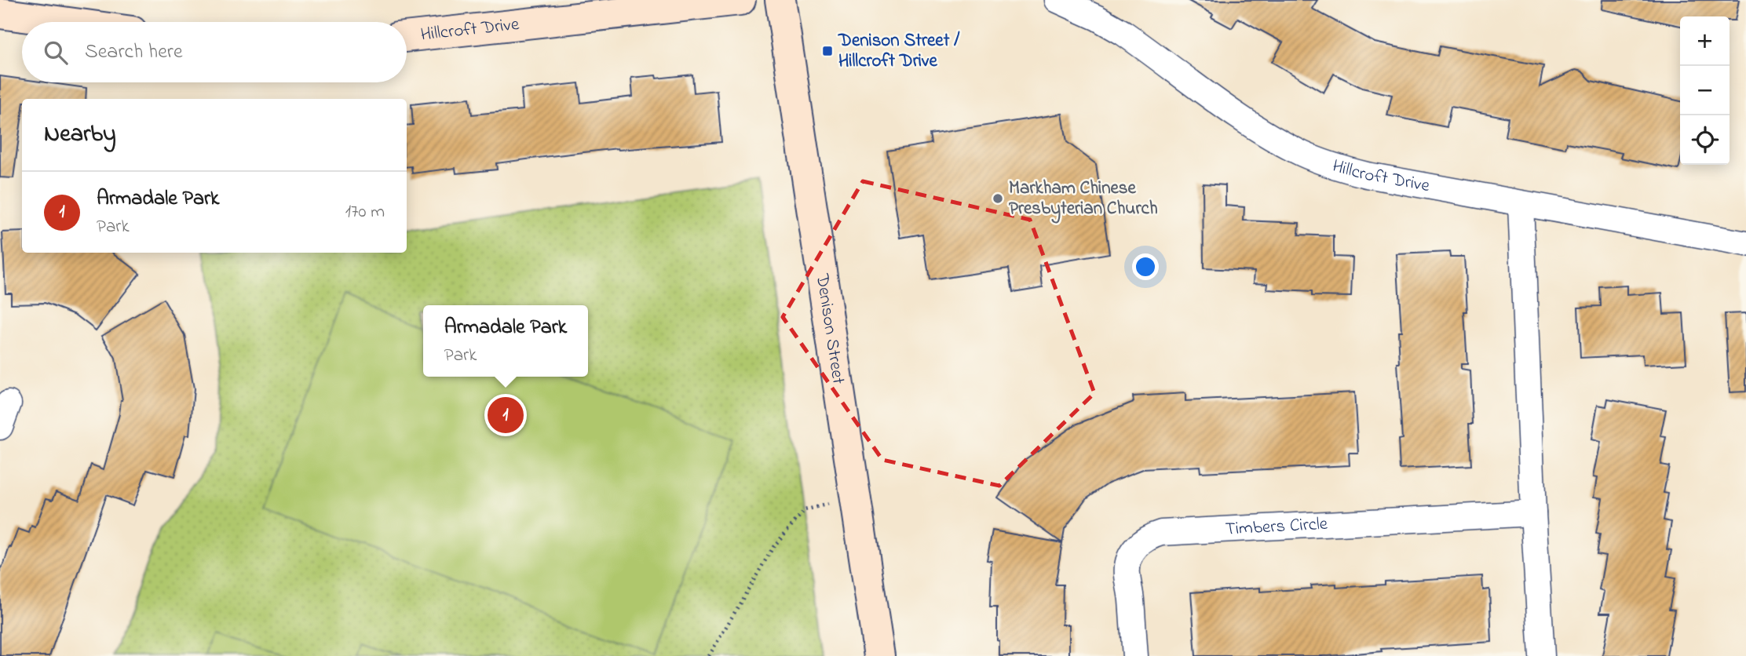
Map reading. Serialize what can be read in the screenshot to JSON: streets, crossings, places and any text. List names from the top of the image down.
{
  "streets": {
    "street": ["Hillcroft Drive", "Denison Street", "Timbers Circle"]
  },
  "places": {
    "transit": ["Denison Street / Hillcroft Drive"],
    "other": ["Markham Chinese Presbyterian Church"]
  },
  "page": {
    "map_buttons": ["+", "−"],
    "search": "Search here",
    "heading": "Nearby",
    "list": [
      {
        "mark": "1",
        "name": "Armadale Park",
        "note": "Park",
        "value": "170 m"
      }
    ],
    "popup": ["Armadale Park", "Park"],
    "pins": "1"
  }
}
